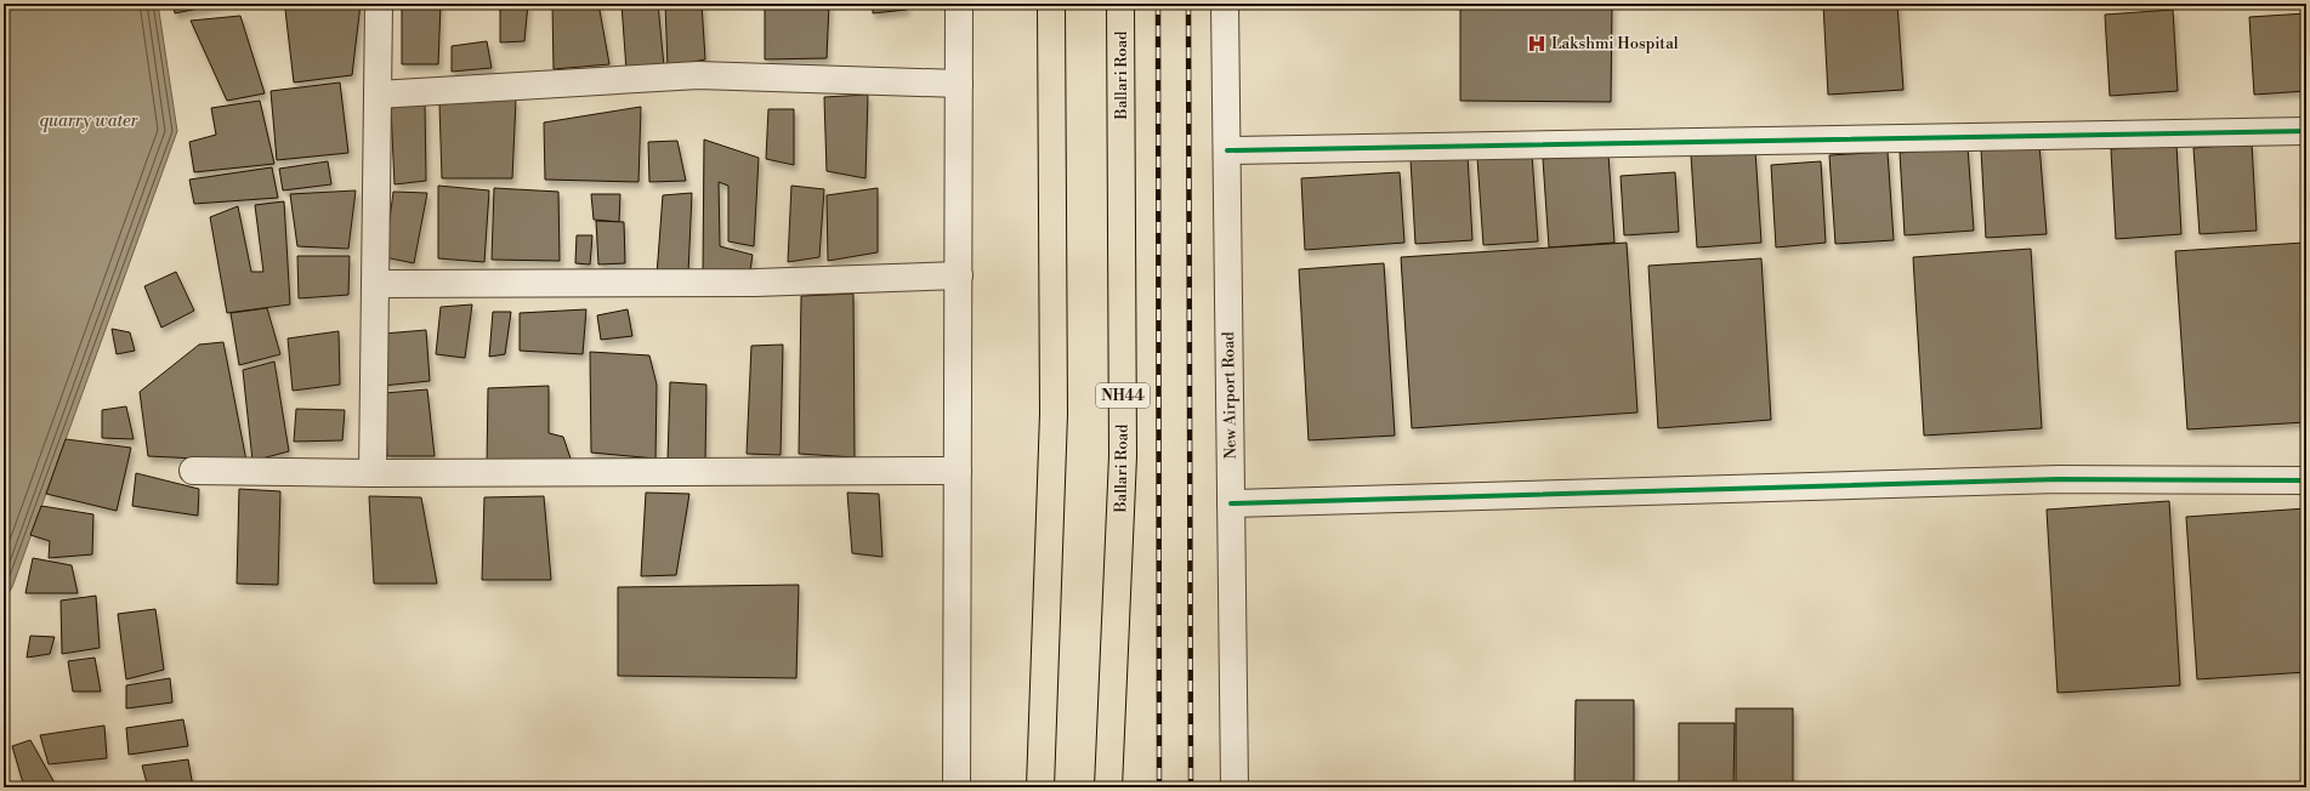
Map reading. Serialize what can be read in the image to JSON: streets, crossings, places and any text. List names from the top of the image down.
{
  "streets": {
    "highway": ["Ballari Road", "NH44"],
    "street": ["New Airport Road"]
  },
  "water": ["quarry water"],
  "places": {
    "hospital": ["Lakshmi Hospital"]
  }
}
